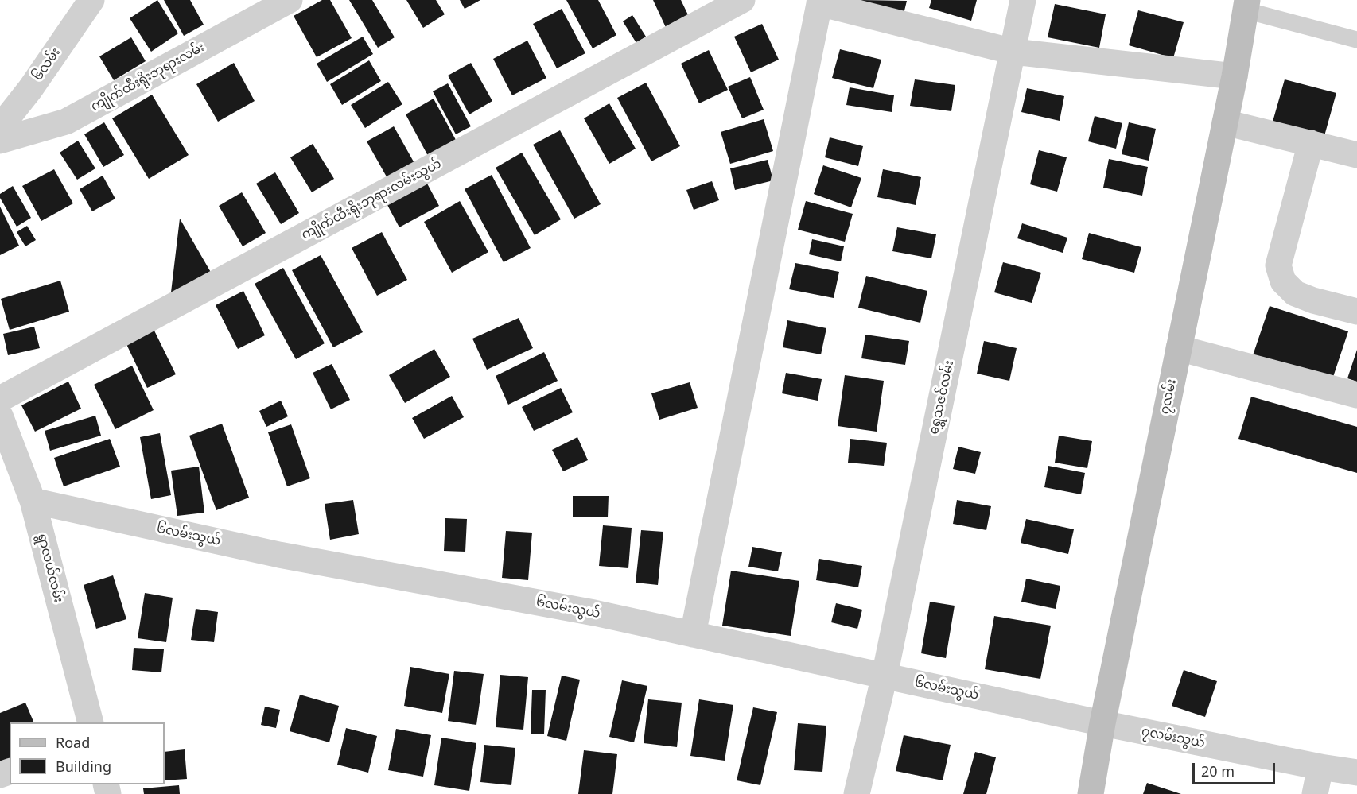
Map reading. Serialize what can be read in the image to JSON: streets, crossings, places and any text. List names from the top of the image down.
{
  "streets": {
    "street": [
      "၆လမ်း",
      "ကျိုက်ထီးရိုးဘုရားလမ်း",
      "ကျိုက်ထီးရိုးဘုရားလမ်းသွယ်",
      "၇လမ်း",
      "ရွှေသဇင်လမ်း",
      "၆လမ်းသွယ်",
      "ရွာလယ်လမ်း",
      "၇လမ်းသွယ်"
    ]
  },
  "crossings": [
    ["၇လမ်း", "၆လမ်းသွယ်"],
    ["၇လမ်း", "၇လမ်းသွယ်"],
    ["ရွှေသဇင်လမ်း", "၆လမ်းသွယ်"],
    ["၆လမ်းသွယ်", "ရွာလယ်လမ်း"],
    ["၆လမ်းသွယ်", "၇လမ်းသွယ်"]
  ],
  "legend": ["Road", "Building"],
  "scale_bar": "20 m"
}
